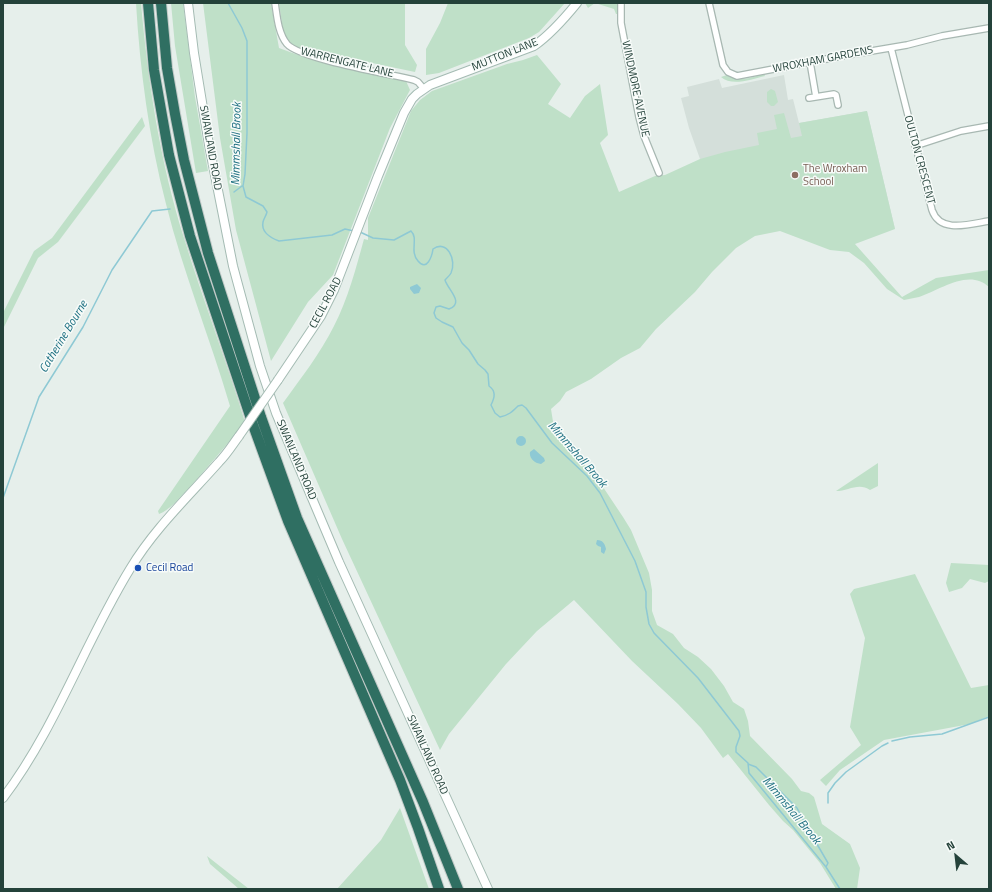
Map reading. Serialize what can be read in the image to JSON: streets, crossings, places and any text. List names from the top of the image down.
{
  "streets": {
    "main road": ["MUTTON LANE", "SWANLAND ROAD", "CECIL ROAD"],
    "street": [
      "WROXHAM GARDENS",
      "WARRENGATE LANE",
      "WINDMORE AVENUE",
      "OULTON CRESCENT"
    ]
  },
  "crossings": [
    ["MUTTON LANE", "WARRENGATE LANE"],
    ["MUTTON LANE", "CECIL ROAD"],
    ["WROXHAM GARDENS", "OULTON CRESCENT"],
    ["WARRENGATE LANE", "CECIL ROAD"]
  ],
  "water": ["Mimmshall Brook", "Catherine Bourne"],
  "places": ["The Wroxham School", "Cecil Road"],
  "north": "top left"
}
